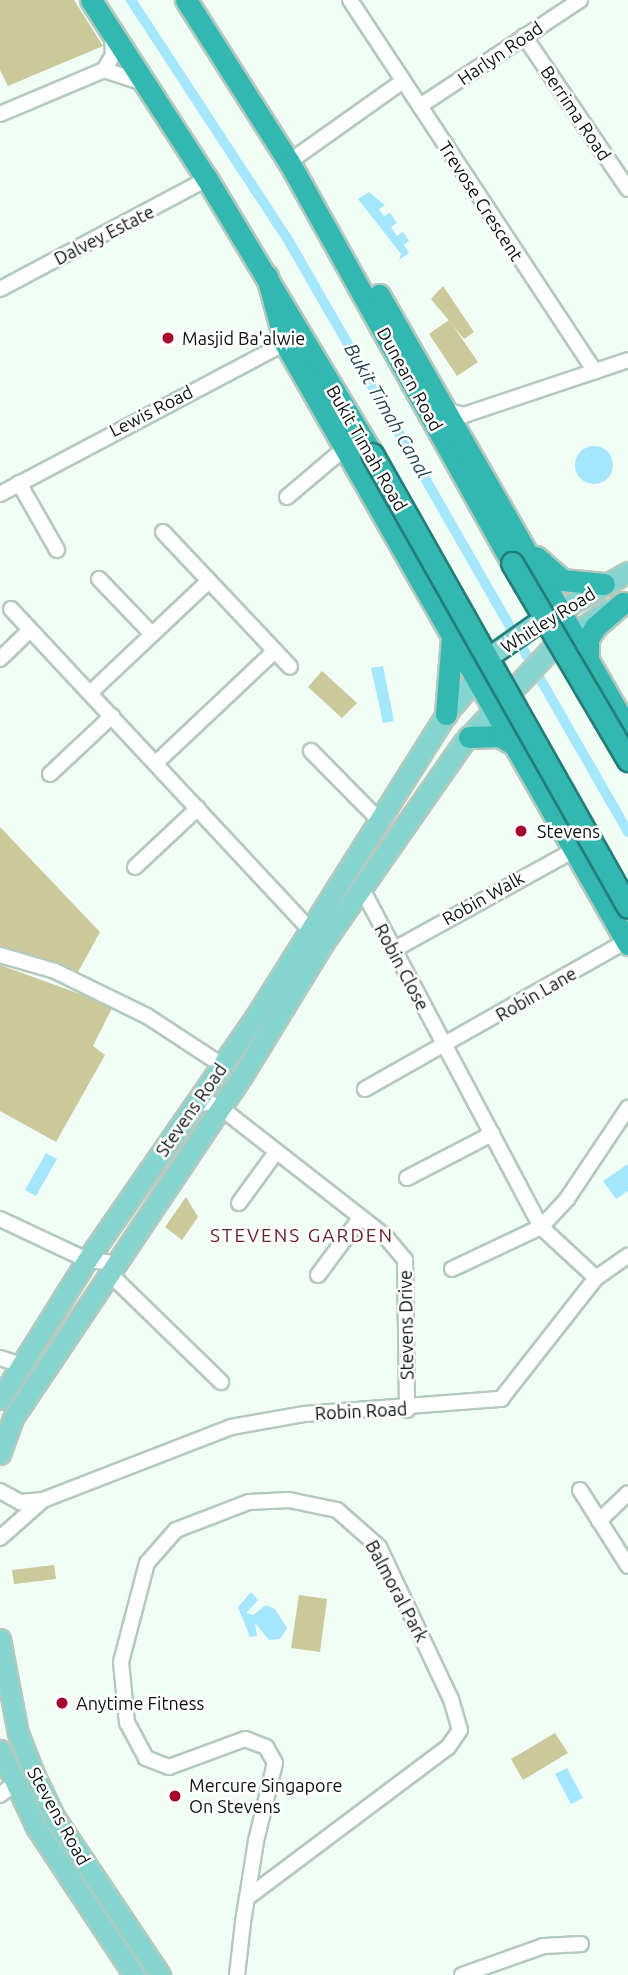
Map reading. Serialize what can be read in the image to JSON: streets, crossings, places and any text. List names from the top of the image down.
{
  "streets": {
    "highway": ["Dunearn Road", "Bukit Timah Road"],
    "main road": ["Whitley Road", "Stevens Road"],
    "street": [
      "Harlyn Road",
      "Berrima Road",
      "Trevose Crescent",
      "Dalvey Estate",
      "Lewis Road",
      "Robin Walk",
      "Robin Close",
      "Robin Lane",
      "Stevens Drive",
      "Robin Road",
      "Balmoral Park"
    ]
  },
  "crossings": [
    ["Harlyn Road", "Berrima Road"],
    ["Harlyn Road", "Trevose Crescent"],
    ["Dalvey Estate", "Bukit Timah Road"],
    ["Whitley Road", "Stevens Road"],
    ["Robin Walk", "Robin Close"],
    ["Robin Close", "Robin Lane"],
    ["Robin Close", "Stevens Road"],
    ["Robin Close", "Robin Road"],
    ["Stevens Road", "Stevens Drive"],
    ["Stevens Drive", "Robin Road"]
  ],
  "districts": ["STEVENS GARDEN"],
  "water": ["Bukit Timah Canal"],
  "places": [
    "Masjid Ba'alwie",
    "Stevens",
    "Anytime Fitness",
    "Mercure Singapore On Stevens"
  ]
}
